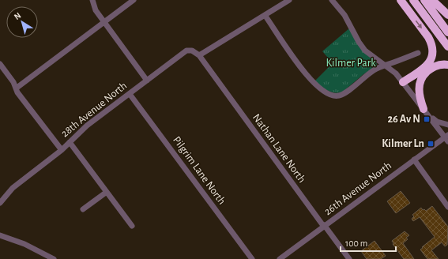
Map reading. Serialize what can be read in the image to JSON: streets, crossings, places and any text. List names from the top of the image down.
{
  "streets": {
    "street": [
      "28th Avenue North",
      "Nathan Lane North",
      "Pilgrim Lane North",
      "26th Avenue North"
    ]
  },
  "crossings": [
    ["28th Avenue North", "Nathan Lane North"],
    ["28th Avenue North", "Pilgrim Lane North"],
    ["Nathan Lane North", "26th Avenue North"]
  ],
  "parks": ["Kilmer Park"],
  "places": {
    "transit": ["26 Av N", "Kilmer Ln"]
  },
  "scale_bar": "100 m",
  "north": "top left"
}
